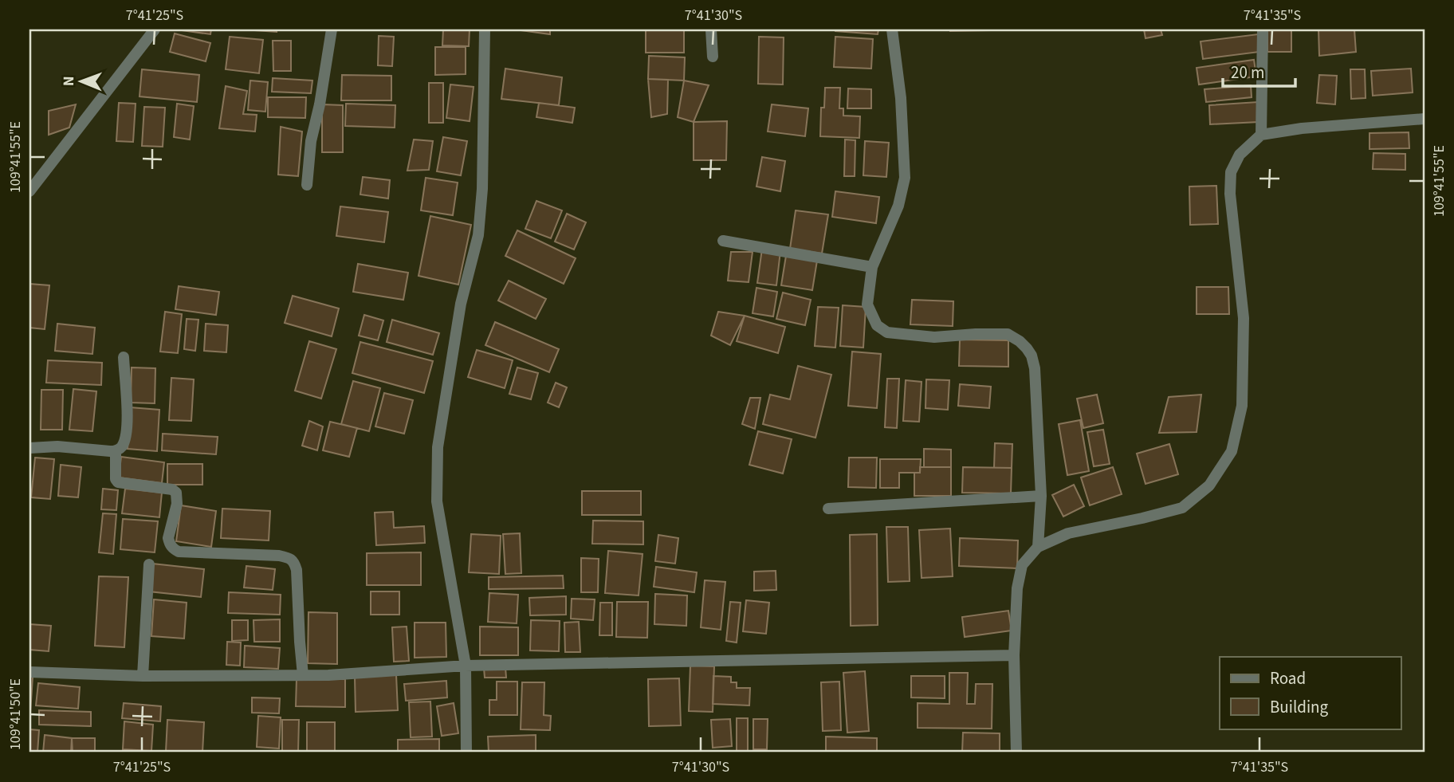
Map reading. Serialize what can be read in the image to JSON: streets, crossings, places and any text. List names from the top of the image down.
{
  "legend": ["Road", "Building"],
  "scale_bar": "20 m",
  "north": "left",
  "coordinates": [
    "7°41'25\"S",
    "7°41'30\"S",
    "7°41'35\"S",
    "109°41'55\"E",
    "109°41'50\"E"
  ]
}
